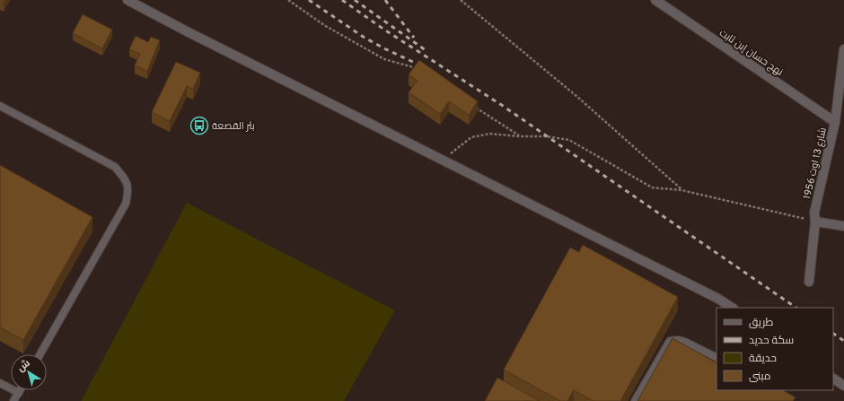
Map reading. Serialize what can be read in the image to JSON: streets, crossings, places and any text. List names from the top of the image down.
{
  "streets": {
    "street": ["نهج حسان إبن ثابت", "شارع 13 اوت 1956"]
  },
  "crossings": [
    ["نهج حسان إبن ثابت", "شارع 13 اوت 1956"]
  ],
  "places": {
    "bus stop": ["بئر القصعة"]
  },
  "legend": [
    "طريق",
    "سكة حديد",
    "حديقة",
    "مبنى"
  ],
  "north": "top left"
}
